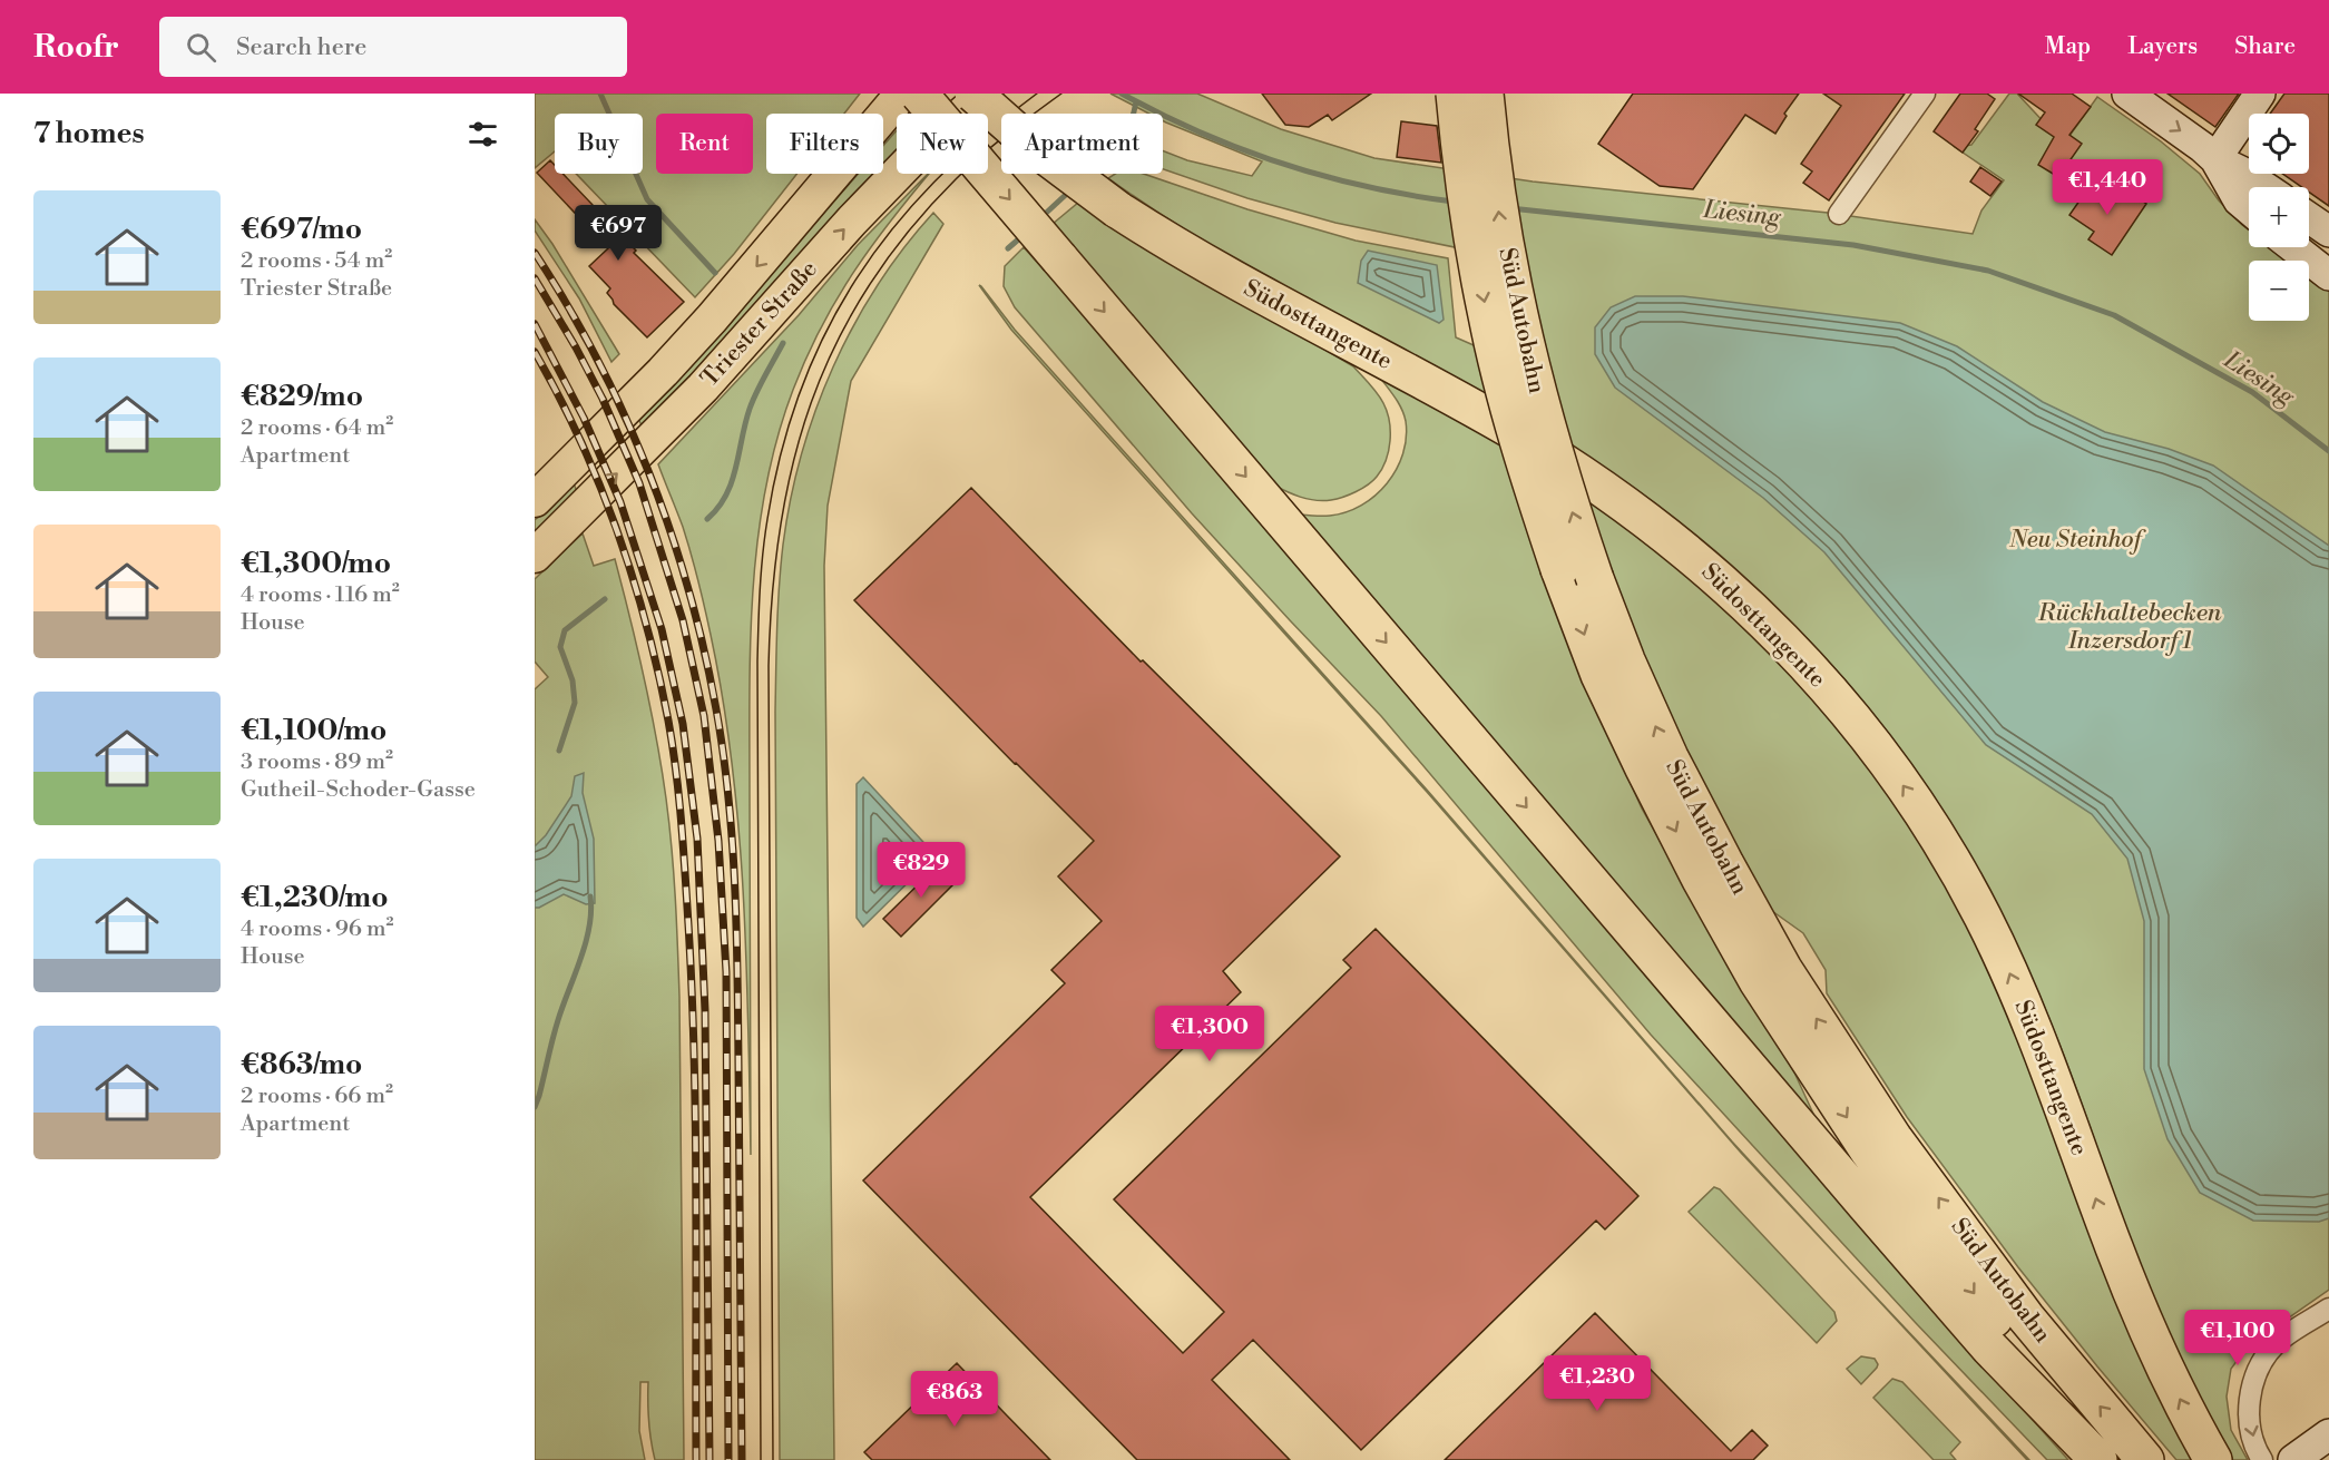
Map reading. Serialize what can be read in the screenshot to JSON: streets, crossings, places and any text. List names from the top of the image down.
{
  "streets": {
    "highway": ["Süd Autobahn", "Südosttangente"],
    "main road": ["Triester Straße"]
  },
  "water": ["Liesing", "Rückhaltebecken Inzersdorf 1"],
  "parks": ["Neu Steinhof"],
  "page": {
    "header": "Roofr",
    "search": "Search here",
    "nav": ["Map", "Layers", "Share"],
    "heading": "7 homes",
    "map_buttons": ["+", "−"],
    "chip": [
      "Buy",
      "Rent",
      "Filters",
      "New",
      "Apartment"
    ],
    "price": [
      "€1,440",
      "€697",
      "€829",
      "€1,300",
      "€1,100",
      "€1,230",
      "€863"
    ],
    "list": [
      {
        "name": "€697/mo",
        "note": "2 rooms · 54 m² · Triester Straße"
      },
      {
        "name": "€829/mo",
        "note": "2 rooms · 64 m² · Apartment"
      },
      {
        "name": "€1,300/mo",
        "note": "4 rooms · 116 m² · House"
      },
      {
        "name": "€1,100/mo",
        "note": "3 rooms · 89 m² · Gutheil-Schoder-Gasse"
      },
      {
        "name": "€1,230/mo",
        "note": "4 rooms · 96 m² · House"
      },
      {
        "name": "€863/mo",
        "note": "2 rooms · 66 m² · Apartment"
      }
    ]
  }
}
